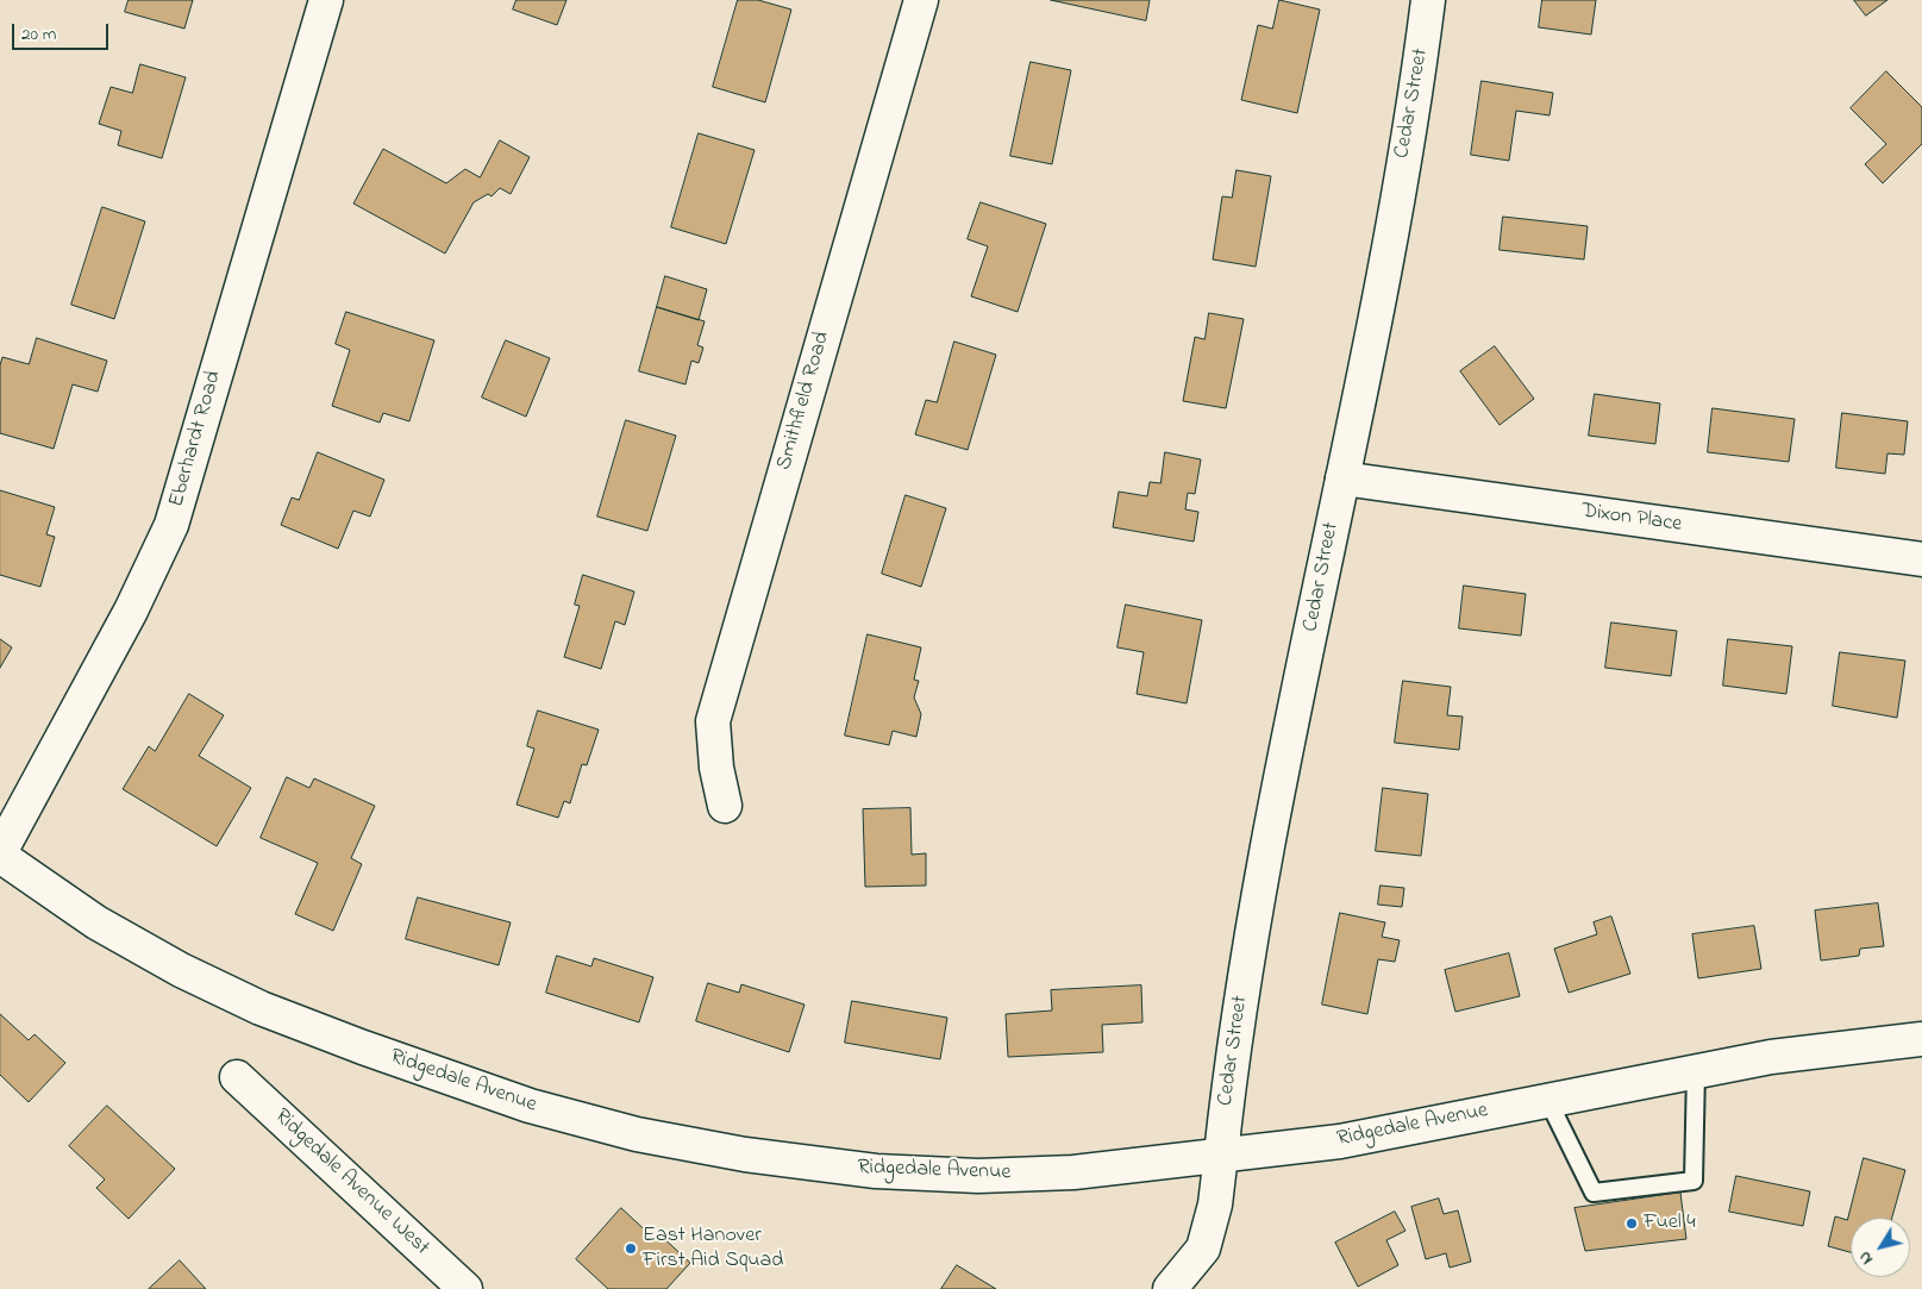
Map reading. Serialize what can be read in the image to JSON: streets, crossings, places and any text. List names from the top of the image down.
{
  "streets": {
    "street": [
      "Cedar Street",
      "Smithfield Road",
      "Eberhardt Road",
      "Dixon Place",
      "Ridgedale Avenue",
      "Ridgedale Avenue West"
    ]
  },
  "crossings": [
    ["Cedar Street", "Dixon Place"],
    ["Cedar Street", "Ridgedale Avenue"],
    ["Eberhardt Road", "Ridgedale Avenue"]
  ],
  "places": ["Fuel 4", "East Hanover First Aid Squad"],
  "scale_bar": "20 m",
  "north": "bottom left"
}
